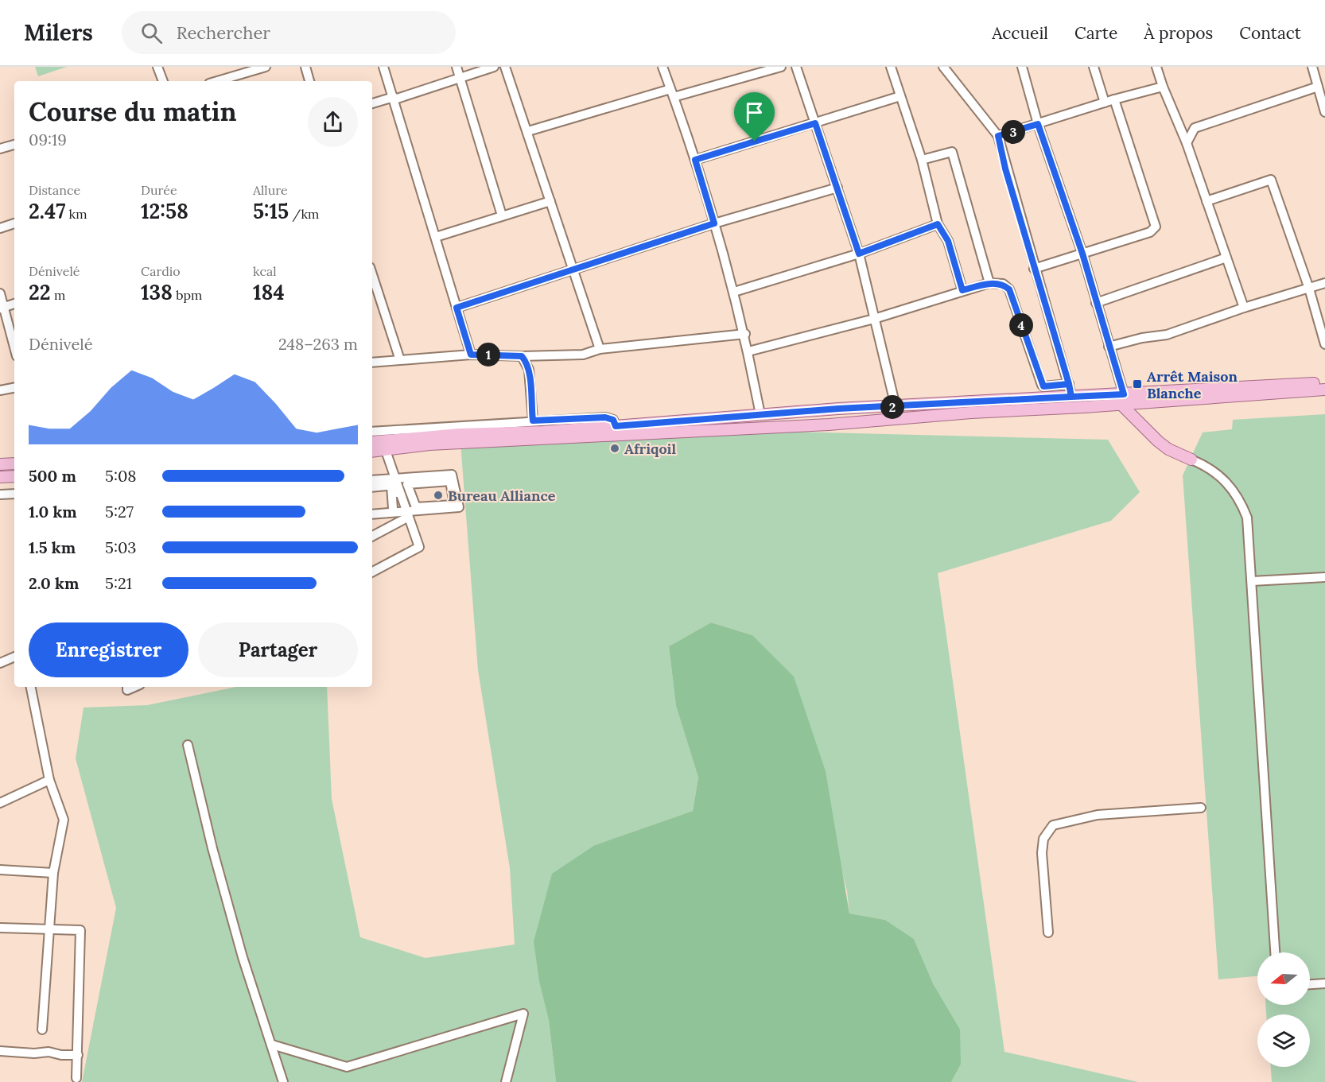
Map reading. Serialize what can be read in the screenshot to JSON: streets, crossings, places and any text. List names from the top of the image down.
{
  "places": {
    "transit": ["Arrêt Maison Blanche"],
    "other": ["Afriqoil", "Bureau Alliance"]
  },
  "north": "left",
  "page": {
    "header": "Milers",
    "search": "Rechercher",
    "nav": [
      "Accueil",
      "Carte",
      "À propos",
      "Contact"
    ],
    "heading": ["Course du matin", "09:19"],
    "pins": [
      "3",
      "4",
      "1",
      "2"
    ],
    "stats": [
      ["Distance", "2.47 km"],
      ["Durée", "12:58"],
      ["Allure", "5:15 /km"],
      ["Dénivelé", "22 m"],
      ["Cardio", "138 bpm"],
      ["kcal", "184"]
    ],
    "chart": ["Dénivelé", "248–263 m"],
    "list": [
      {
        "name": "500 m",
        "note": "5:08"
      },
      {
        "name": "1.0 km",
        "note": "5:27"
      },
      {
        "name": "1.5 km",
        "note": "5:03"
      },
      {
        "name": "2.0 km",
        "note": "5:21"
      }
    ],
    "buttons": ["Enregistrer", "Partager"]
  }
}
